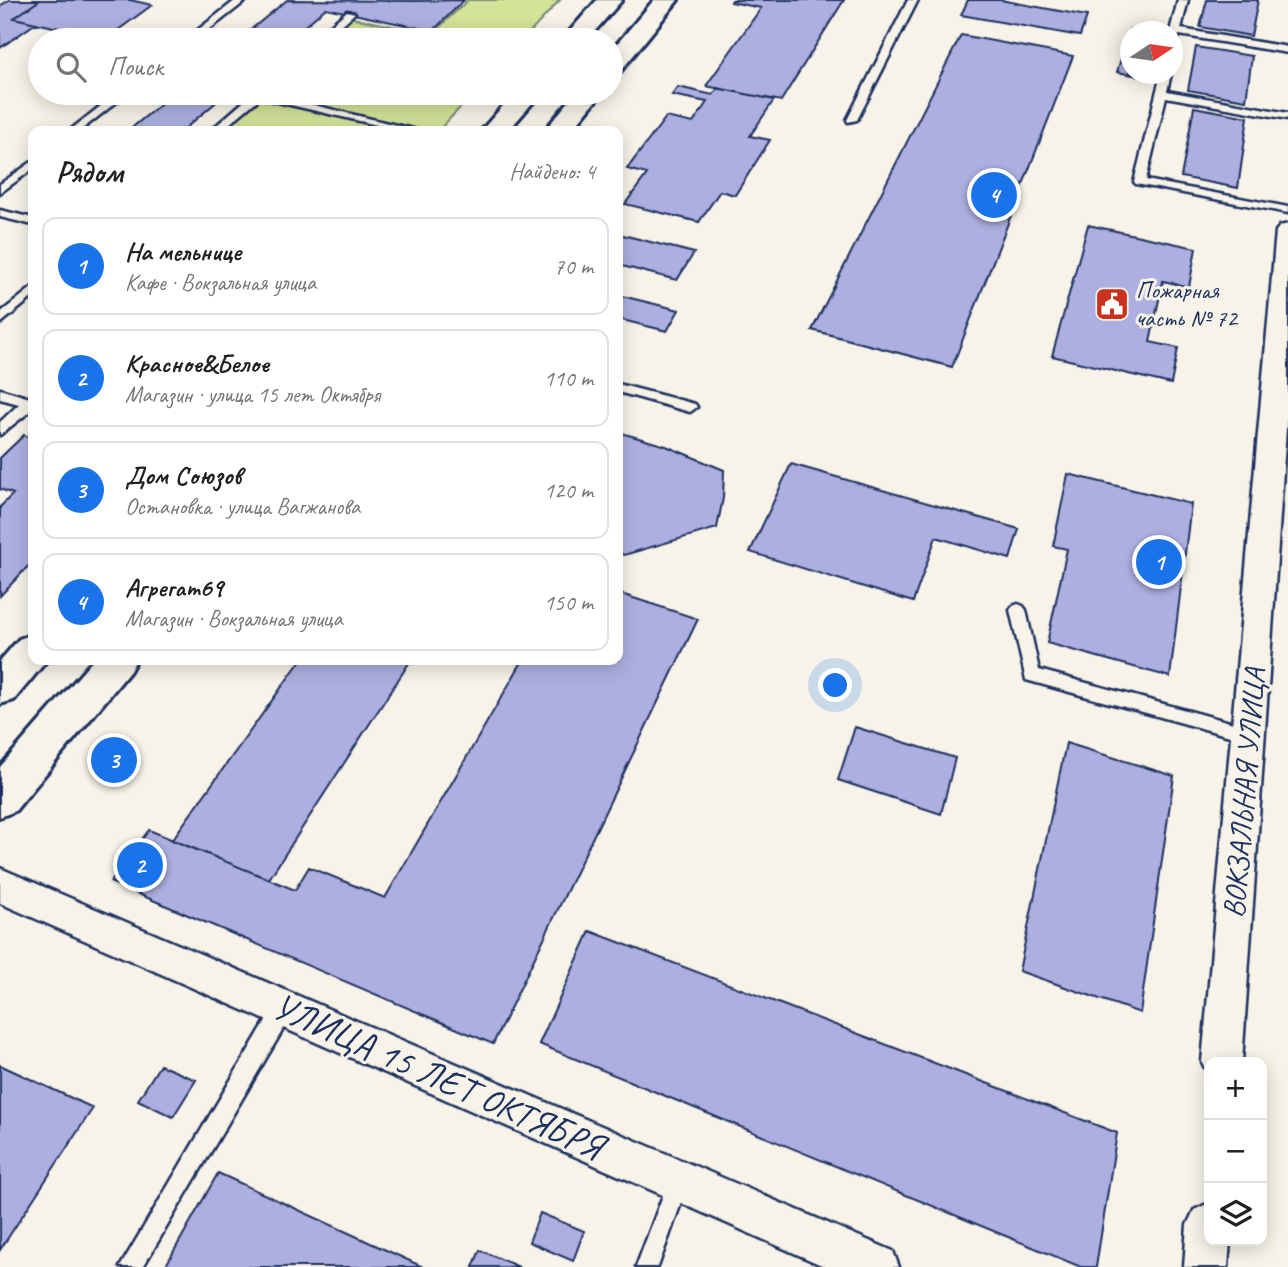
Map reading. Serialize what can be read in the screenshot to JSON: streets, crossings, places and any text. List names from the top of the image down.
{
  "streets": {
    "street": ["ВОКЗАЛЬНАЯ УЛИЦА", "УЛИЦА 15 ЛЕТ ОКТЯБРЯ"]
  },
  "places": {
    "public building": ["Пожарная часть № 72"]
  },
  "north": "right",
  "page": {
    "search": "Поиск",
    "heading": ["Рядом", "Найдено: 4"],
    "pins": [
      "4",
      "1",
      "3",
      "2"
    ],
    "list": [
      {
        "mark": "1",
        "name": "На мельнице",
        "note": "Кафе · Вокзальная улица",
        "value": "70 m"
      },
      {
        "mark": "2",
        "name": "Красное&Белое",
        "note": "Магазин · улица 15 лет Октября",
        "value": "110 m"
      },
      {
        "mark": "3",
        "name": "Дом Союзов",
        "note": "Остановка · улица Вагжанова",
        "value": "120 m"
      },
      {
        "mark": "4",
        "name": "Агрегат69",
        "note": "Магазин · Вокзальная улица",
        "value": "150 m"
      }
    ],
    "map_buttons": ["+", "−"]
  }
}
